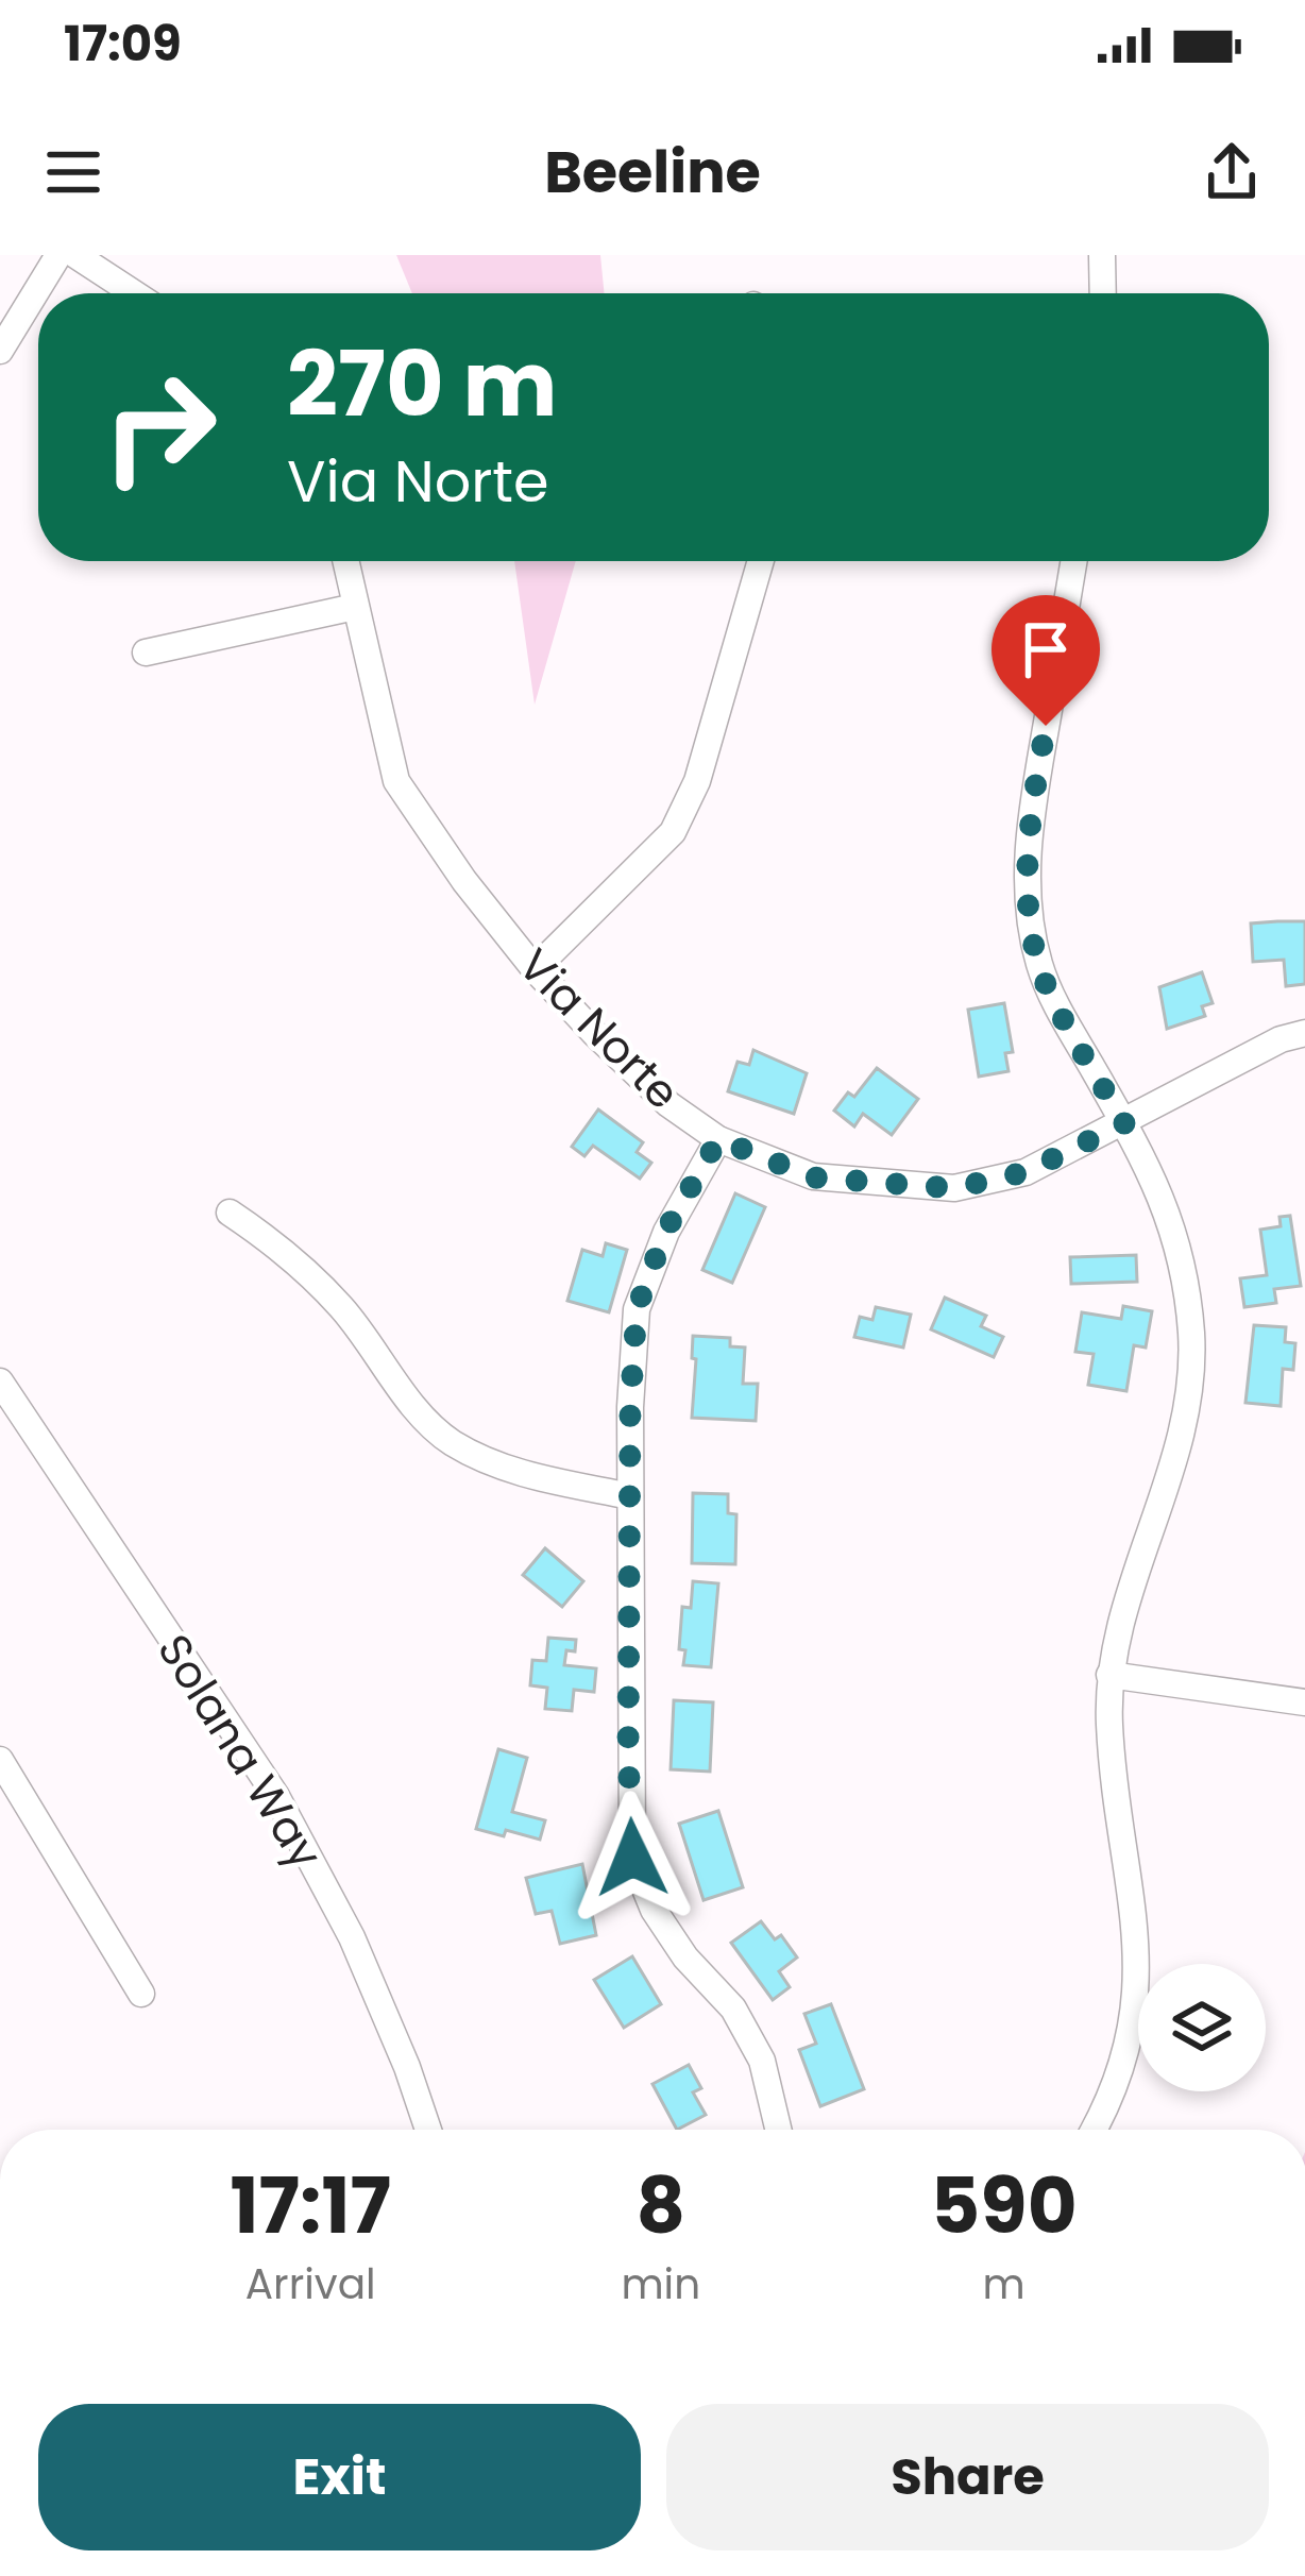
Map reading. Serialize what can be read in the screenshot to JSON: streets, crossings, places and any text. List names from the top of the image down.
{
  "streets": {
    "street": ["Via Norte", "Solana Way"]
  },
  "page": {
    "status": "17:09",
    "header": "Beeline",
    "turn": ["270 m", "Via Norte"],
    "eta": [
      "17:17",
      "Arrival",
      "8",
      "min",
      "590",
      "m"
    ],
    "buttons": ["Exit", "Share"]
  }
}
